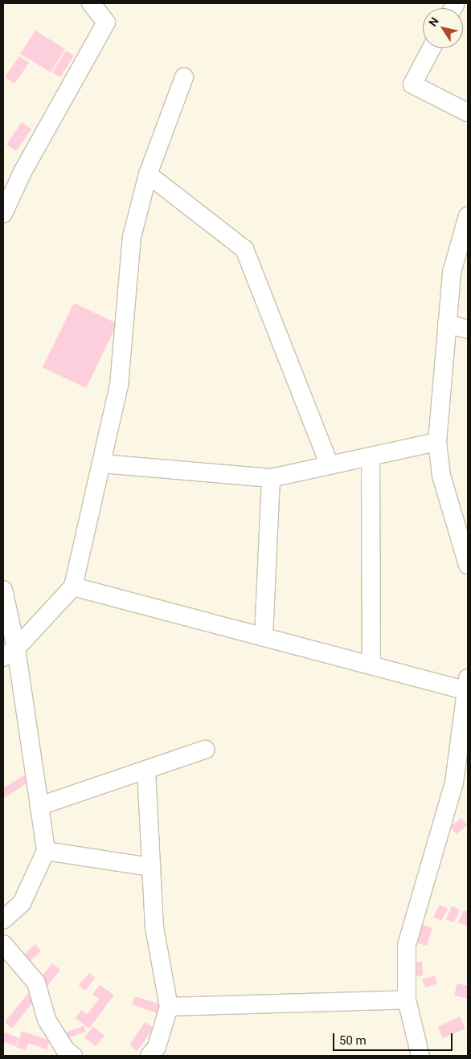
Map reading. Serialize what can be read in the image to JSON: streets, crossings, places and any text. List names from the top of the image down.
{
  "scale_bar": "50 m",
  "north": "top left"
}
